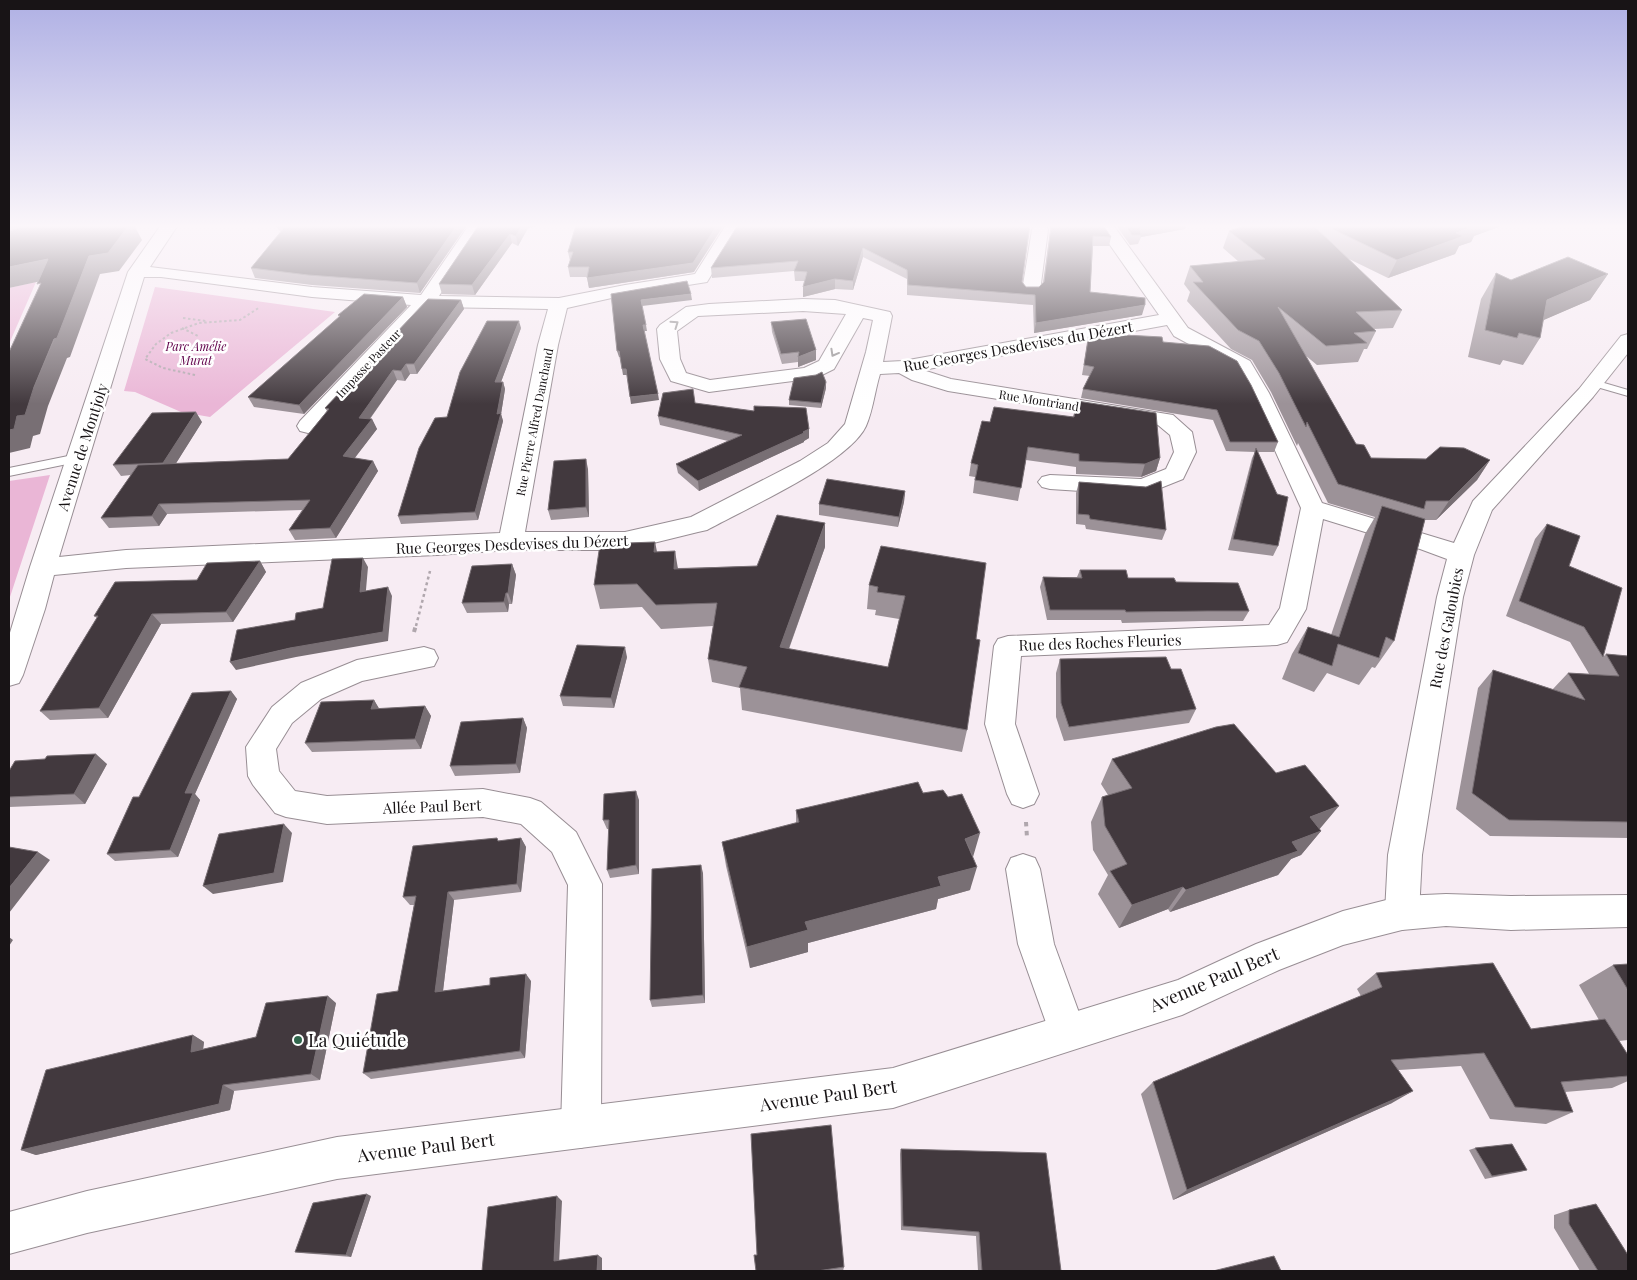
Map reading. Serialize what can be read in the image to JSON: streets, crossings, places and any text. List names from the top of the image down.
{
  "streets": {
    "street": [
      "Rue Georges Desdevises du Dézert",
      "Impasse Pasteur",
      "Rue Montriand",
      "Rue Pierre Alfred Danchaud",
      "Avenue de Montjoly",
      "Rue des Galoubies",
      "Rue des Roches Fleuries",
      "Allée Paul Bert",
      "Avenue Paul Bert"
    ]
  },
  "crossings": [
    ["Rue Georges Desdevises du Dézert", "Rue Montriand"],
    ["Rue Georges Desdevises du Dézert", "Rue Pierre Alfred Danchaud"],
    ["Rue Georges Desdevises du Dézert", "Avenue de Montjoly"],
    ["Rue des Galoubies", "Avenue Paul Bert"],
    ["Allée Paul Bert", "Avenue Paul Bert"]
  ],
  "parks": ["Parc Amélie Murat"],
  "places": ["La Quiétude"]
}
